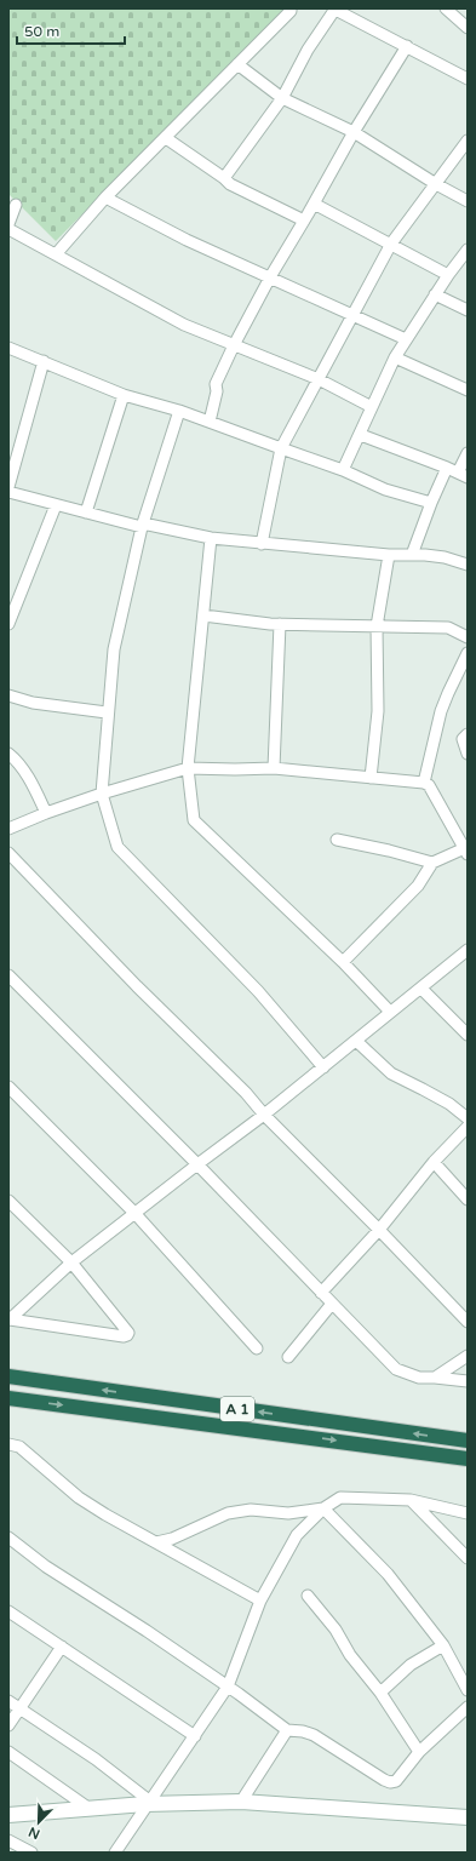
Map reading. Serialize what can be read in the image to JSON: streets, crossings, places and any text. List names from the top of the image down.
{
  "streets": {
    "highway": ["A 1"]
  },
  "scale_bar": "50 m",
  "north": "bottom left"
}
